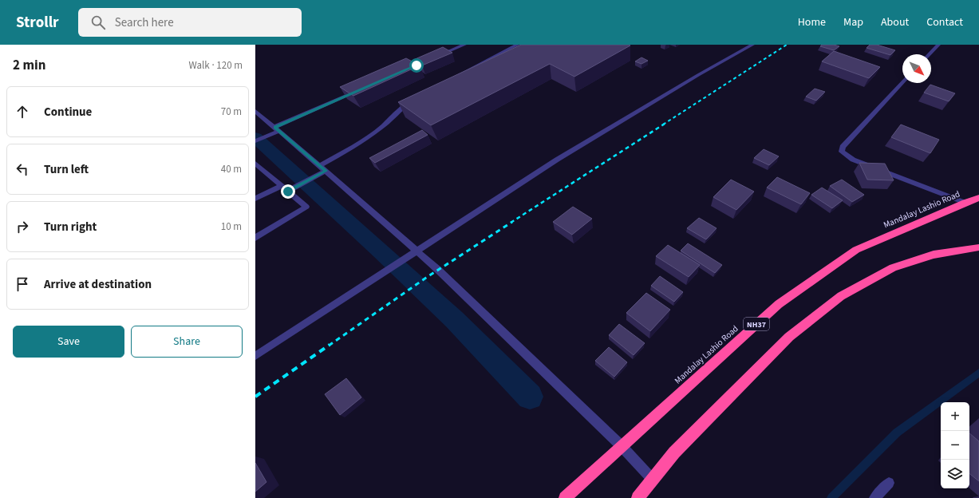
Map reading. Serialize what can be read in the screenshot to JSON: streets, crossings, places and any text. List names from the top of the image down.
{
  "streets": {
    "highway": ["Mandalay Lashio Road", "NH37"]
  },
  "north": "bottom right",
  "page": {
    "header": "Strollr",
    "search": "Search here",
    "nav": [
      "Home",
      "Map",
      "About",
      "Contact"
    ],
    "heading": ["2 min", "Walk · 120 m"],
    "list": [
      ["Continue", "70 m"],
      ["Turn left", "40 m"],
      ["Turn right", "10 m"],
      "Arrive at destination"
    ],
    "buttons": ["Save", "Share"],
    "map_buttons": ["+", "−"]
  }
}
